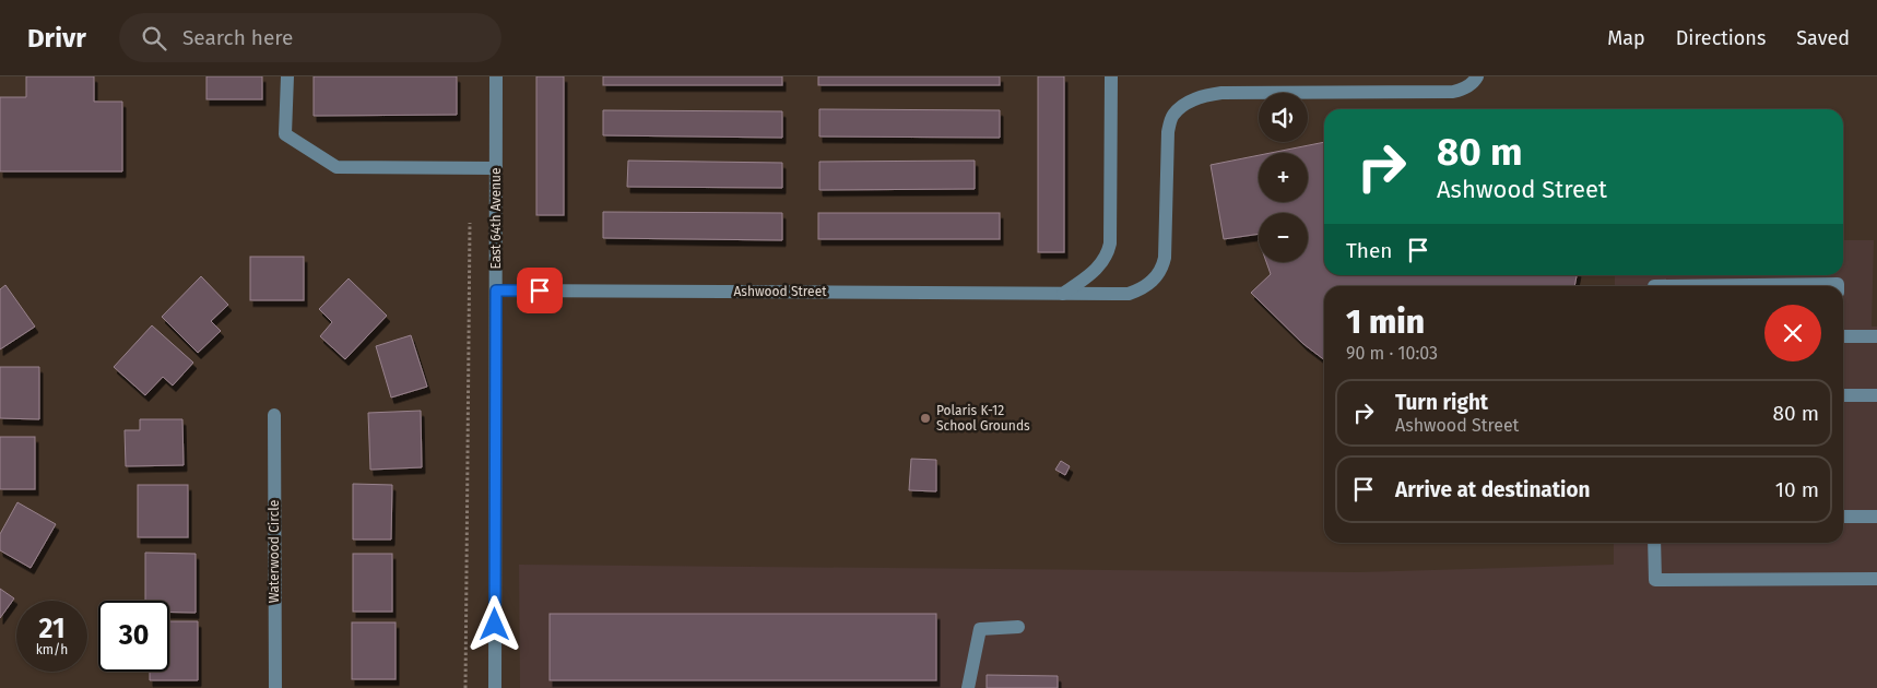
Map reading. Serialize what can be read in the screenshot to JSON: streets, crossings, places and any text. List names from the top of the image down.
{
  "streets": {
    "street": ["East 64th Avenue", "Ashwood Street", "Waterwood Circle"]
  },
  "crossings": [
    ["East 64th Avenue", "Ashwood Street"]
  ],
  "places": ["Polaris K-12 School Grounds"],
  "page": {
    "header": "Drivr",
    "search": "Search here",
    "nav": ["Map", "Directions", "Saved"],
    "map_buttons": ["+", "−"],
    "turn": ["80 m", "Ashwood Street"],
    "then": "Then",
    "heading": ["1 min", "90 m · 10:03"],
    "list": [
      {
        "name": "Turn right",
        "note": "Ashwood Street",
        "value": "80 m"
      },
      {
        "name": "Arrive at destination",
        "value": "10 m"
      }
    ],
    "speed": "21 km/h",
    "limit": "30"
  }
}
